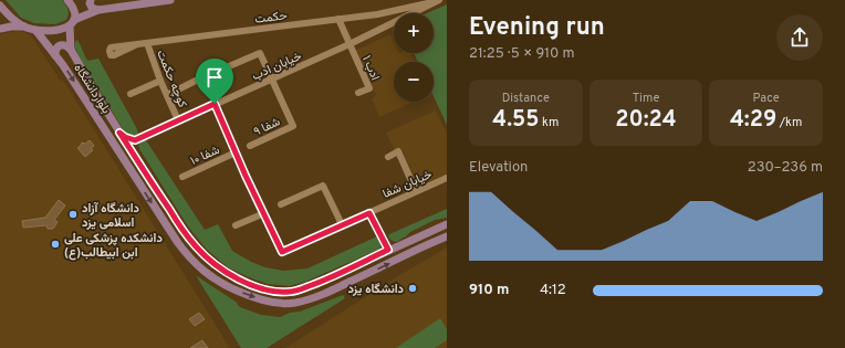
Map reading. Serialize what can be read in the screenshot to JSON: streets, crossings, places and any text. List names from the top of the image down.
{
  "streets": {
    "main road": ["بلواردانشگاه"],
    "street": [
      "حکمت",
      "خیابان ادب",
      "ادب ۱",
      "کوچه حکمت",
      "شفا ۹",
      "شفا ۱۰",
      "خیابان شفا"
    ]
  },
  "crossings": [
    ["حکمت", "خیابان ادب"],
    ["حکمت", "کوچه حکمت"],
    ["خیابان ادب", "ادب ۱"],
    ["خیابان ادب", "کوچه حکمت"],
    ["خیابان ادب", "شفا ۹"],
    ["خیابان ادب", "خیابان شفا"],
    ["شفا ۱۰", "خیابان شفا"]
  ],
  "one_way": ["بلواردانشگاه"],
  "places": ["دانشگاه آزاد اسلامی یزد", "دانشکده پزشکی علی ابن ابیطالب(ع)", "دانشگاه یزد"],
  "page": {
    "heading": ["Evening run", "21:25 · 5 × 910 m"],
    "map_buttons": ["+", "−"],
    "stats": [
      ["Distance", "4.55 km"],
      ["Time", "20:24"],
      ["Pace", "4:29 /km"]
    ],
    "chart": ["Elevation", "230–236 m"],
    "list": [
      {
        "name": "910 m",
        "note": "4:12"
      }
    ]
  }
}
